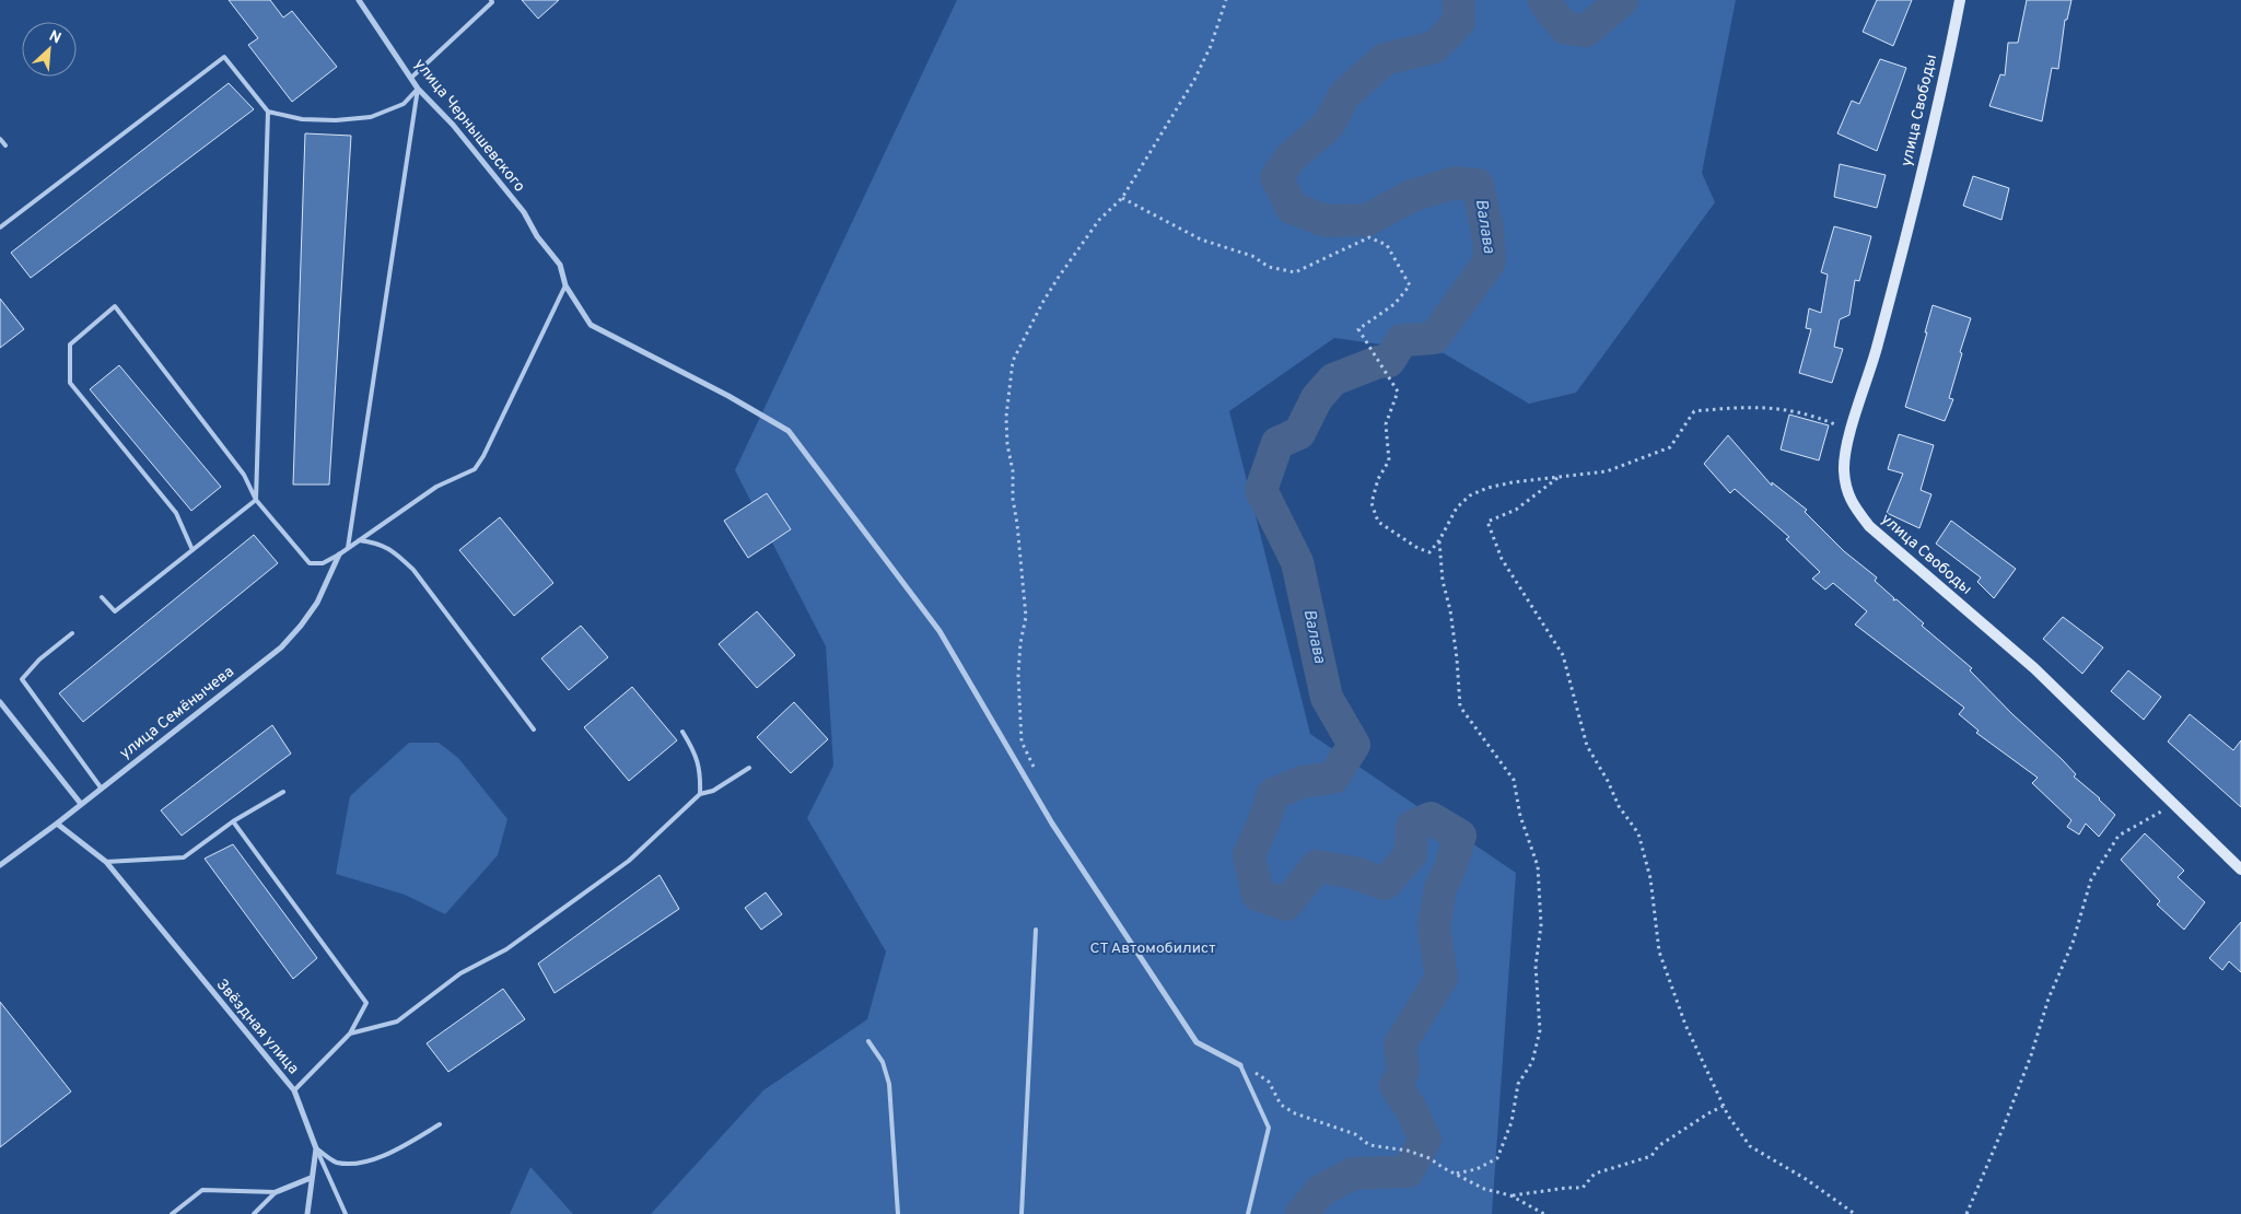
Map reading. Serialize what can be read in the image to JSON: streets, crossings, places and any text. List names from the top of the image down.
{
  "streets": {
    "main road": ["улица Свободы"],
    "street": ["улица Чернышевского", "улица Семёнычева", "Звёздная улица"]
  },
  "crossings": [
    ["улица Семёнычева", "Звёздная улица"]
  ],
  "water": ["Валава"],
  "parks": ["СТ Автомобилист"],
  "north": "top right"
}
